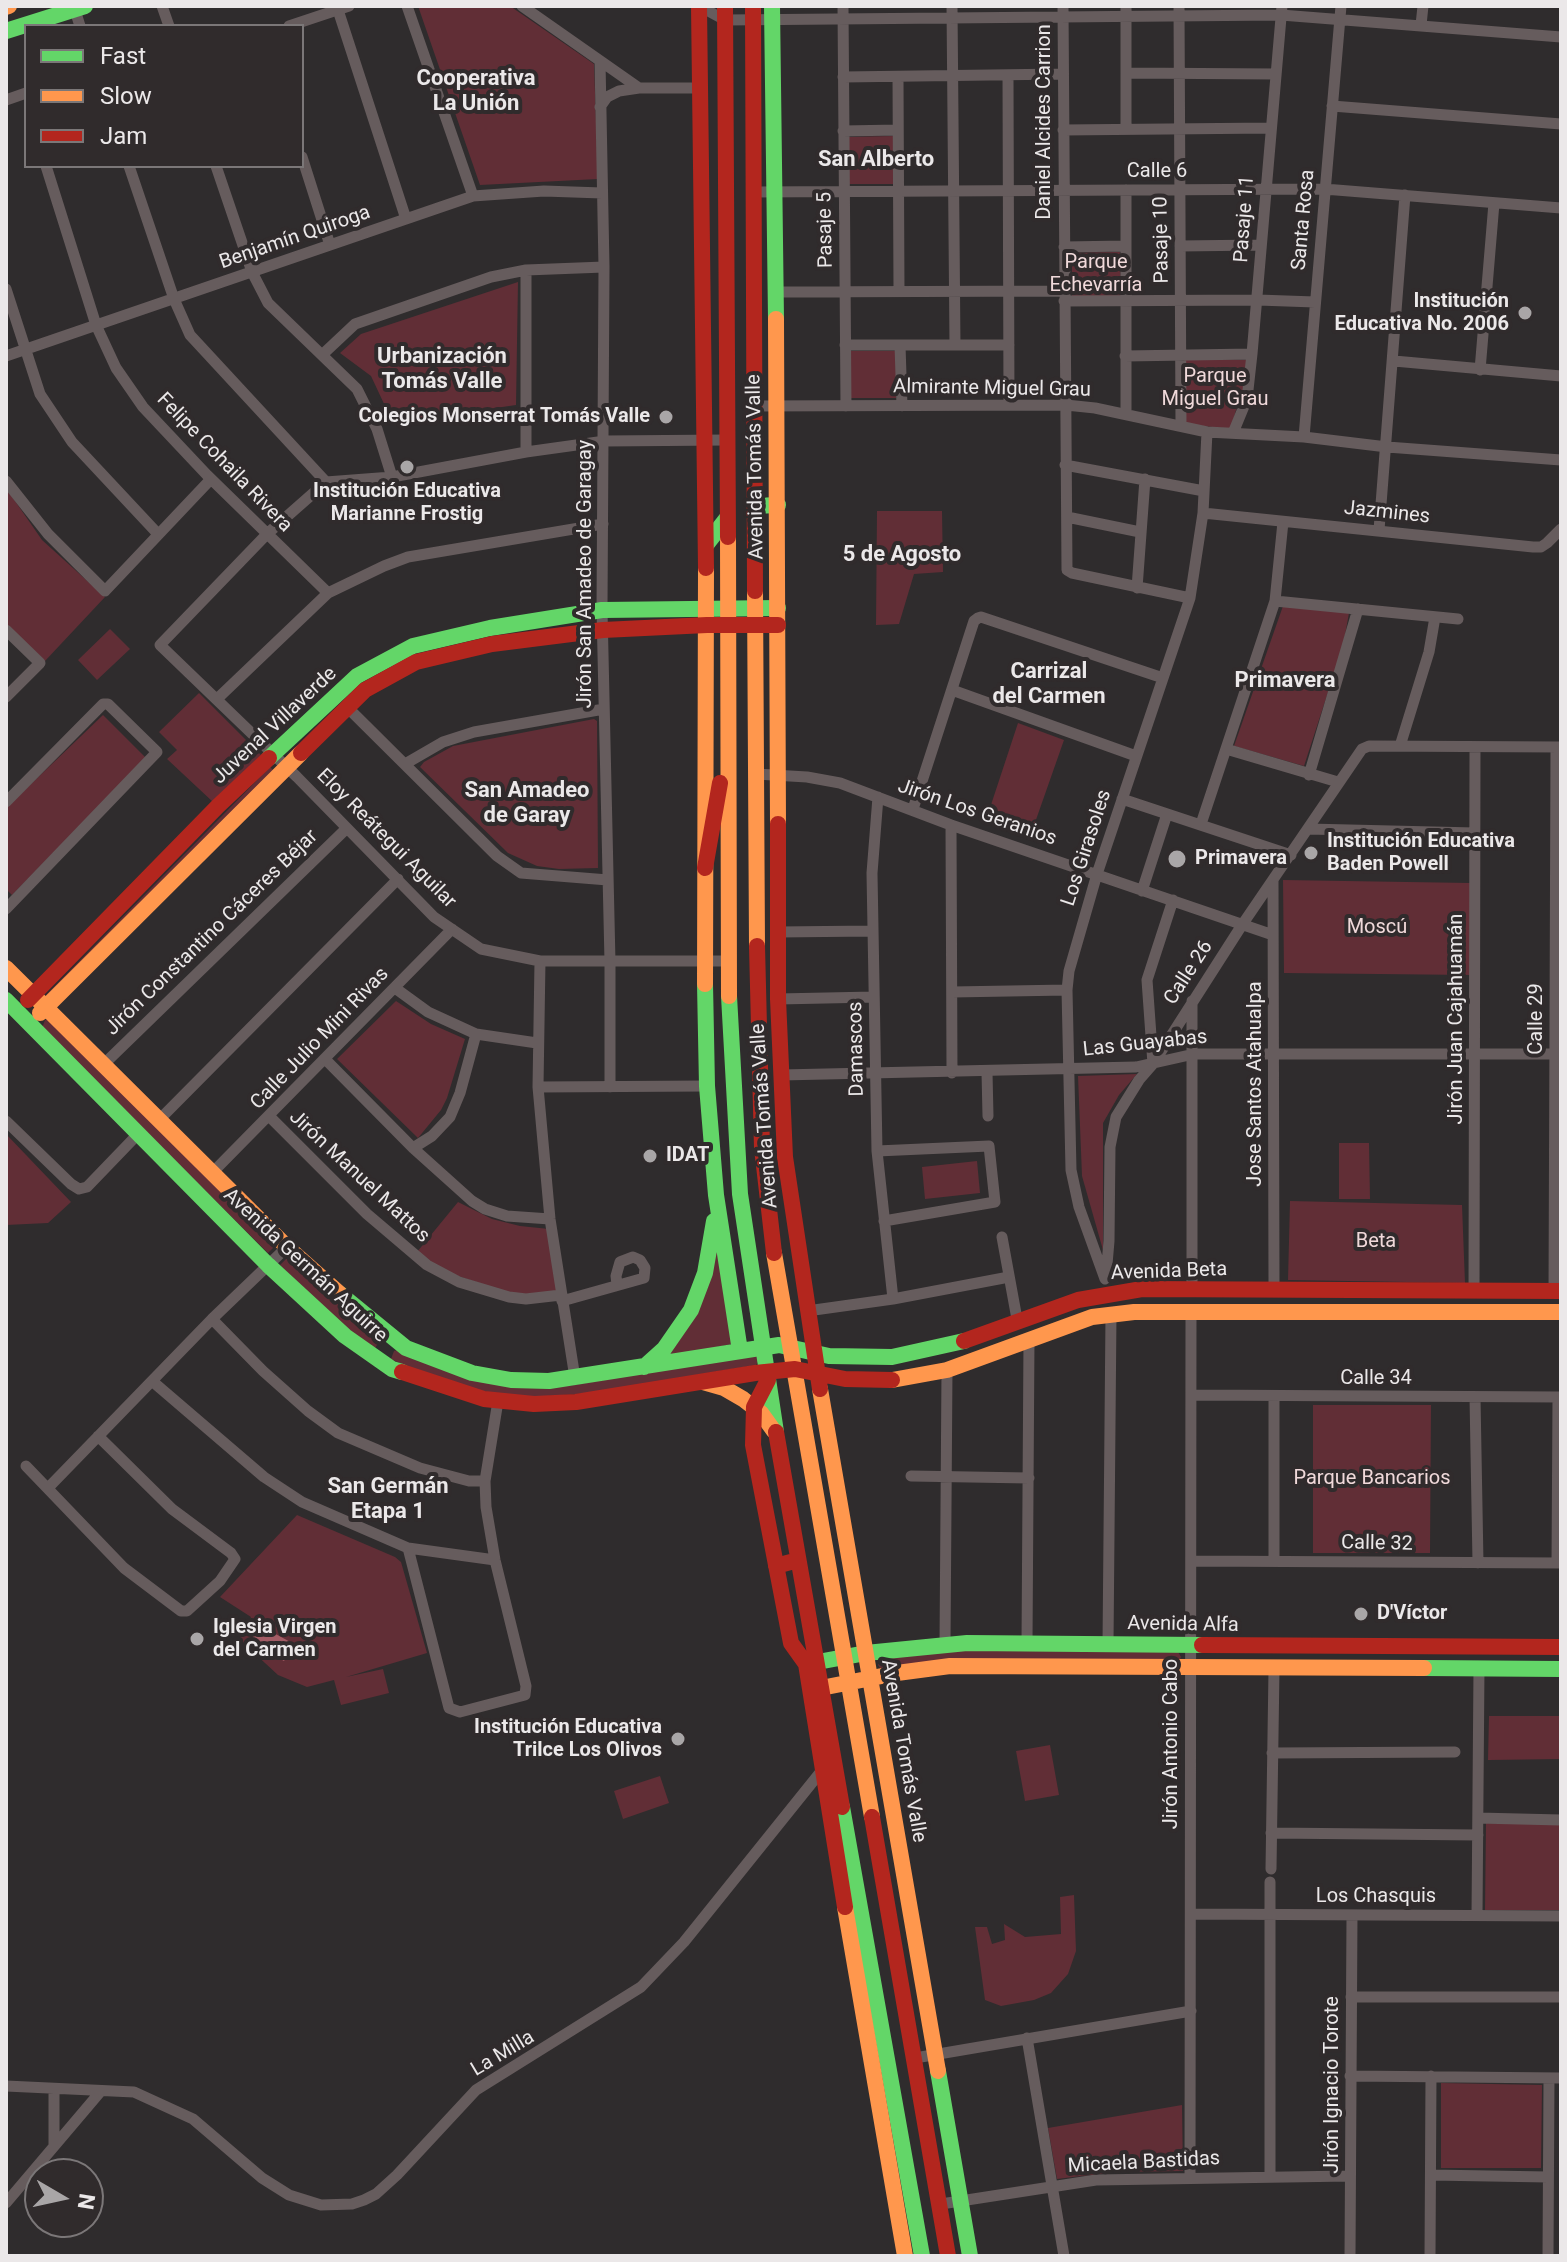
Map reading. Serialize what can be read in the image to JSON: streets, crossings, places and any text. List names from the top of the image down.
{
  "streets": {
    "main road": [
      "Avenida Tomás Valle",
      "Juvenal Villaverde",
      "Avenida Germán Aguirre",
      "Avenida Beta",
      "Avenida Alfa"
    ],
    "street": [
      "Daniel Alcides Carrion",
      "Calle 6",
      "Pasaje 11",
      "Santa Rosa",
      "Pasaje 5",
      "Benjamín Quiroga",
      "Pasaje 10",
      "Almirante Miguel Grau",
      "Felipe Cohaila Rivera",
      "Jazmines",
      "Jirón San Amadeo de Garagay",
      "Jirón Los Geranios",
      "Eloy Reátegui Aguilar",
      "Los Girasoles",
      "Jirón Constantino Cáceres Béjar",
      "Calle 26",
      "Jirón Juan Cajahuamán",
      "Calle 29",
      "Calle Julio Mini Rivas",
      "Las Guayabas",
      "Damascos",
      "Jose Santos Atahualpa",
      "Jirón Manuel Mattos",
      "Calle 34",
      "Calle 32",
      "Jirón Antonio Cabo",
      "Los Chasquis",
      "La Milla",
      "Jirón Ignacio Torote",
      "Micaela Bastidas"
    ]
  },
  "crossings": [
    ["Daniel Alcides Carrion", "Calle 6"],
    ["Daniel Alcides Carrion", "Almirante Miguel Grau"],
    ["Calle 6", "Pasaje 11"],
    ["Calle 6", "Santa Rosa"],
    ["Calle 6", "Pasaje 5"],
    ["Calle 6", "Pasaje 10"],
    ["Calle 6", "Avenida Tomás Valle"],
    ["Pasaje 11", "Almirante Miguel Grau"],
    ["Santa Rosa", "Almirante Miguel Grau"],
    ["Pasaje 5", "Almirante Miguel Grau"],
    ["Benjamín Quiroga", "Felipe Cohaila Rivera"],
    ["Benjamín Quiroga", "Jirón San Amadeo de Garagay"],
    ["Pasaje 10", "Almirante Miguel Grau"],
    ["Almirante Miguel Grau", "Avenida Tomás Valle"],
    ["Almirante Miguel Grau", "Los Girasoles"],
    ["Felipe Cohaila Rivera", "Eloy Reátegui Aguilar"],
    ["Avenida Tomás Valle", "Juvenal Villaverde"],
    ["Avenida Tomás Valle", "Jirón Los Geranios"],
    ["Avenida Tomás Valle", "Eloy Reátegui Aguilar"],
    ["Avenida Tomás Valle", "Las Guayabas"],
    ["Avenida Tomás Valle", "Avenida Germán Aguirre"],
    ["Avenida Tomás Valle", "Avenida Beta"],
    ["Avenida Tomás Valle", "Avenida Alfa"],
    ["Avenida Tomás Valle", "La Milla"],
    ["Avenida Tomás Valle", "Micaela Bastidas"],
    ["Jazmines", "Los Girasoles"],
    ["Jirón San Amadeo de Garagay", "Juvenal Villaverde"],
    ["Jirón San Amadeo de Garagay", "Eloy Reátegui Aguilar"],
    ["Juvenal Villaverde", "Eloy Reátegui Aguilar"],
    ["Juvenal Villaverde", "Avenida Germán Aguirre"],
    ["Jirón Los Geranios", "Los Girasoles"],
    ["Jirón Los Geranios", "Calle 26"],
    ["Jirón Los Geranios", "Damascos"],
    ["Jirón Los Geranios", "Jose Santos Atahualpa"],
    ["Eloy Reátegui Aguilar", "Jirón Constantino Cáceres Béjar"],
    ["Eloy Reátegui Aguilar", "Calle Julio Mini Rivas"],
    ["Los Girasoles", "Calle 26"],
    ["Los Girasoles", "Las Guayabas"],
    ["Los Girasoles", "Avenida Beta"],
    ["Jirón Constantino Cáceres Béjar", "Avenida Germán Aguirre"],
    ["Calle 26", "Las Guayabas"],
    ["Calle 26", "Jose Santos Atahualpa"],
    ["Calle 26", "Avenida Beta"],
    ["Jirón Juan Cajahuamán", "Las Guayabas"],
    ["Jirón Juan Cajahuamán", "Avenida Beta"],
    ["Calle 29", "Las Guayabas"],
    ["Calle 29", "Avenida Beta"],
    ["Calle Julio Mini Rivas", "Jirón Manuel Mattos"],
    ["Calle Julio Mini Rivas", "Avenida Germán Aguirre"],
    ["Las Guayabas", "Damascos"],
    ["Las Guayabas", "Jose Santos Atahualpa"],
    ["Jose Santos Atahualpa", "Avenida Beta"],
    ["Avenida Germán Aguirre", "Avenida Beta"],
    ["Avenida Beta", "Jirón Antonio Cabo"],
    ["Calle 34", "Jirón Antonio Cabo"],
    ["Calle 32", "Jirón Antonio Cabo"],
    ["Avenida Alfa", "Jirón Antonio Cabo"],
    ["Jirón Antonio Cabo", "Los Chasquis"],
    ["Jirón Antonio Cabo", "Micaela Bastidas"],
    ["Los Chasquis", "Jirón Ignacio Torote"],
    ["Jirón Ignacio Torote", "Micaela Bastidas"]
  ],
  "districts": [
    "Cooperativa La Unión",
    "San Alberto",
    "Urbanización Tomás Valle",
    "5 de Agosto",
    "Carrizal del Carmen",
    "Primavera",
    "San Amadeo de Garay",
    "San Germán Etapa 1"
  ],
  "parks": [
    "Parque Echevarría",
    "Parque Miguel Grau",
    "Moscú",
    "Beta",
    "Parque Bancarios"
  ],
  "places": [
    "Institución Educativa No. 2006",
    "Colegios Monserrat Tomás Valle",
    "Institución Educativa Marianne Frostig",
    "Institución Educativa Baden Powell",
    "Primavera",
    "IDAT",
    "D'Víctor",
    "Iglesia Virgen del Carmen",
    "Institución Educativa Trilce Los Olivos"
  ],
  "legend": ["Fast", "Slow", "Jam"],
  "north": "right"
}
